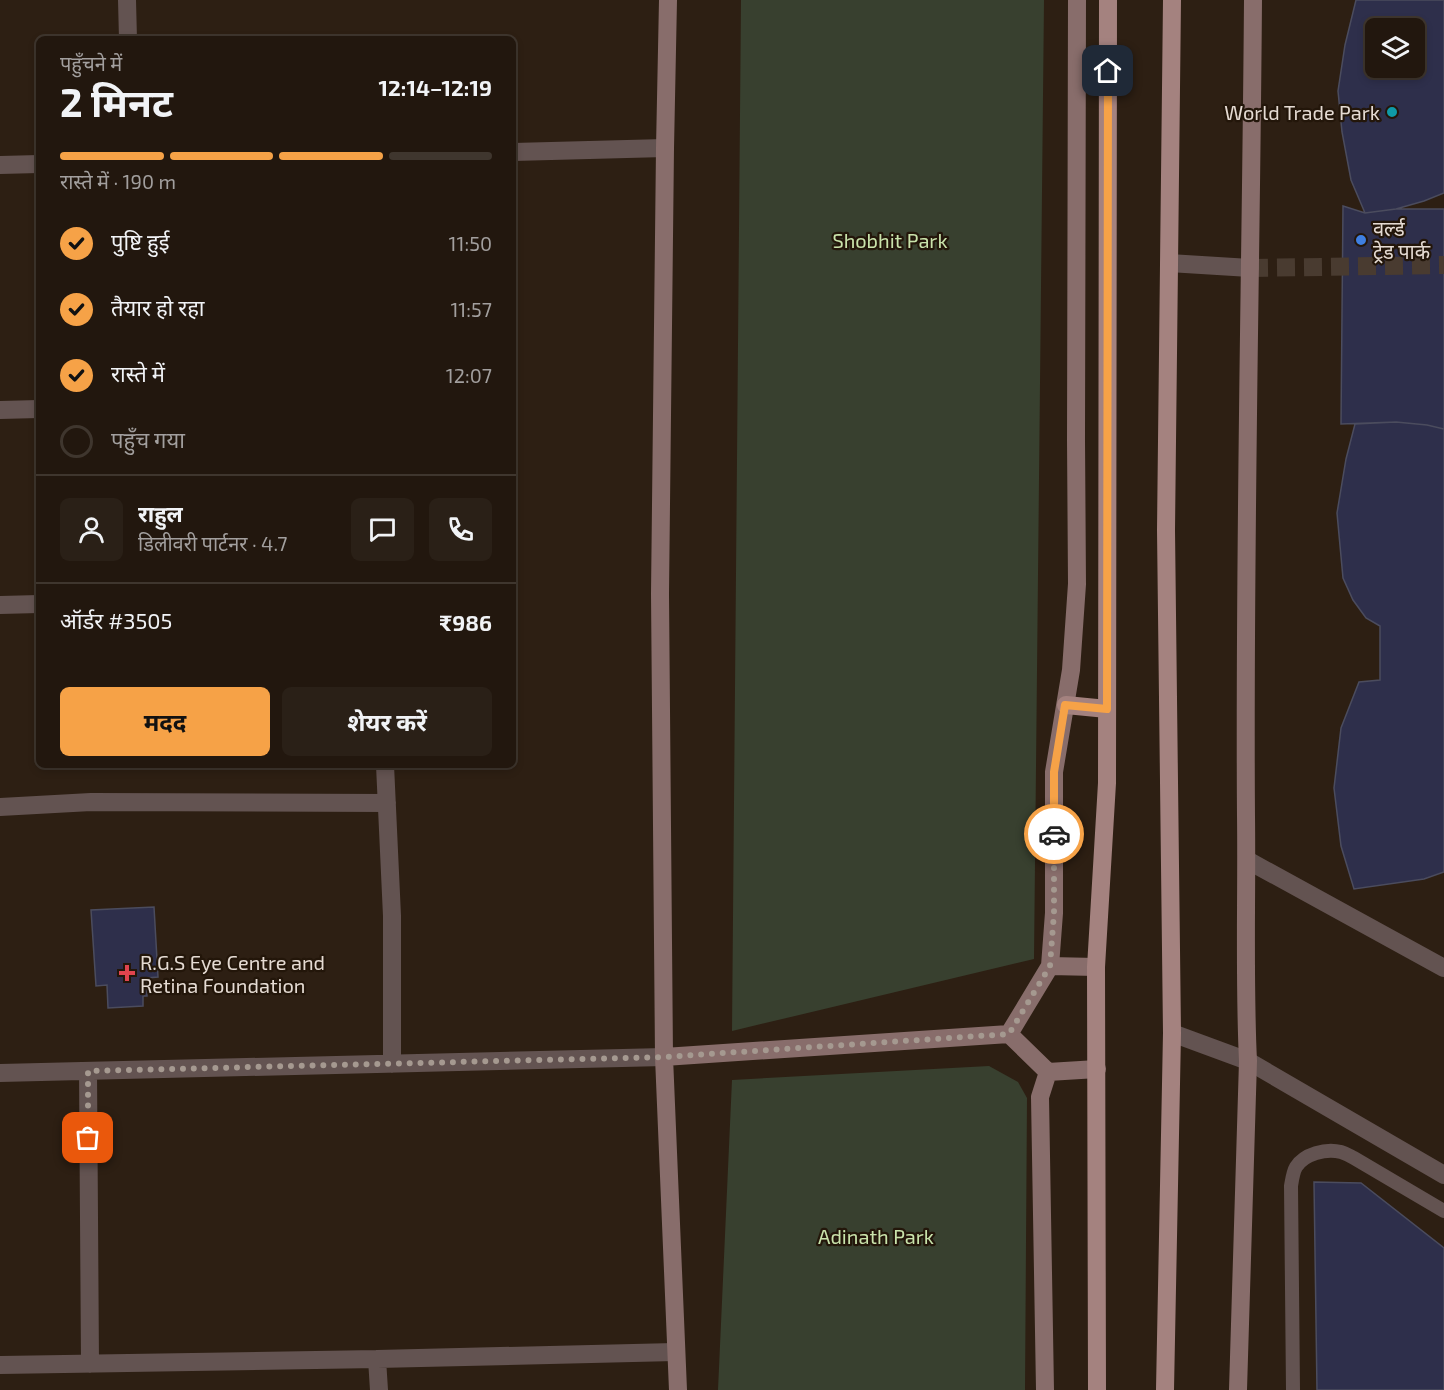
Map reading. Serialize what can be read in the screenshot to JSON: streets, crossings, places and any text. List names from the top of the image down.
{
  "parks": ["Shobhit Park", "Adinath Park"],
  "places": {
    "other": ["World Trade Park", "वर्ल्ड ट्रेड पार्क"],
    "health": ["R.G.S Eye Centre and Retina Foundation"]
  },
  "page": {
    "heading": ["2 मिनट", "पहुँचने में", "12:14–12:19"],
    "panel": [
      "राहुल",
      "डिलीवरी पार्टनर · 4.7",
      "ऑर्डर #3505",
      "₹986"
    ],
    "bar": "रास्ते में · 190 m",
    "list": [
      ["पुष्टि हुई", "11:50"],
      ["तैयार हो रहा", "11:57"],
      ["रास्ते में", "12:07"],
      "पहुँच गया"
    ],
    "buttons": ["मदद", "शेयर करें"]
  }
}
